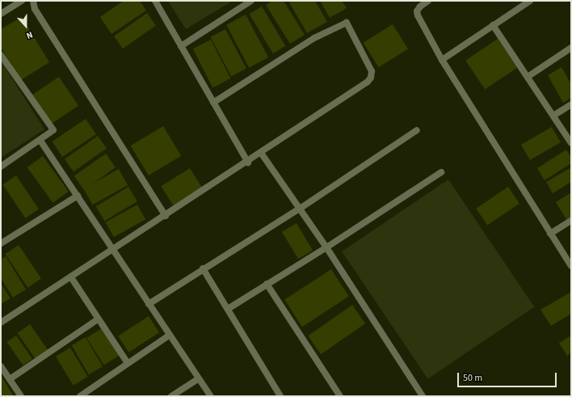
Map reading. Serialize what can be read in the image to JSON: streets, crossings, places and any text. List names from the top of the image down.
{
  "scale_bar": "50 m",
  "north": "bottom"
}
